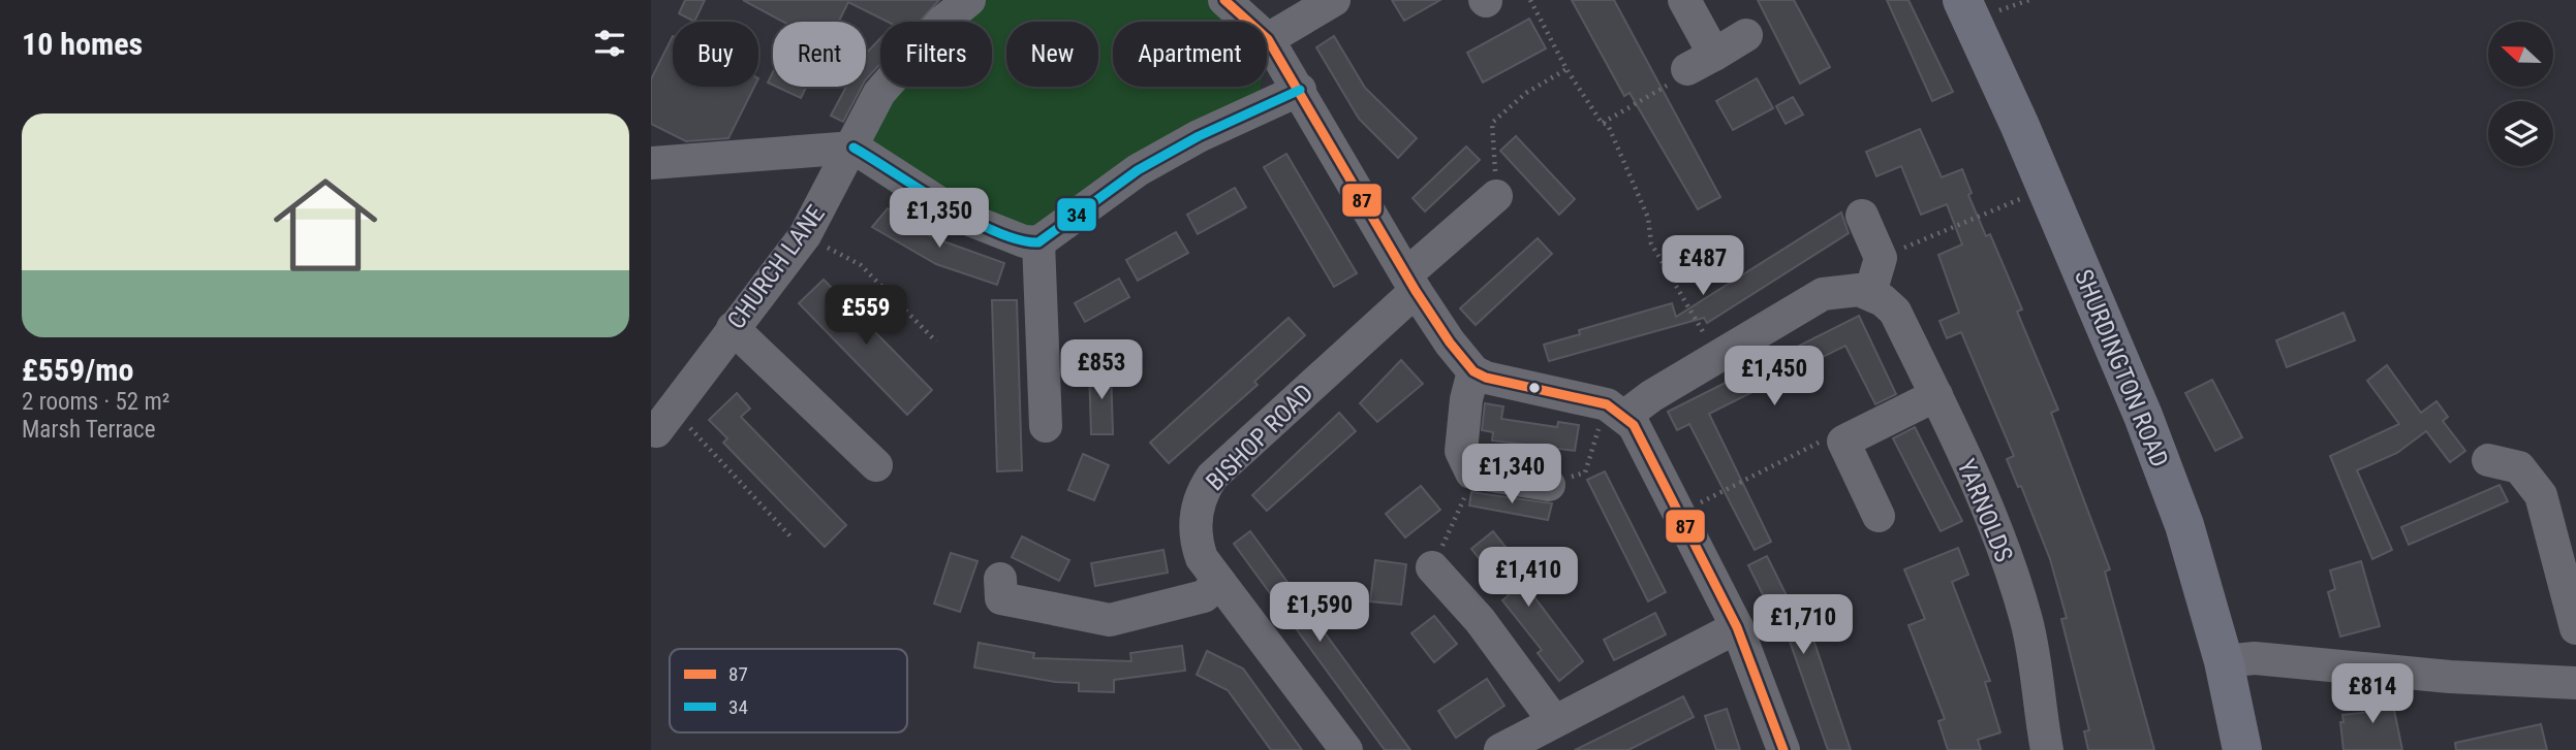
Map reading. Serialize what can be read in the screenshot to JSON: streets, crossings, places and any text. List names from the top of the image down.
{
  "streets": {
    "main road": ["SHURDINGTON ROAD"],
    "street": ["CHURCH LANE", "BISHOP ROAD", "YARNOLDS"]
  },
  "lines": ["transit line 87", "transit line 34"],
  "legend": ["87", "34"],
  "north": "left",
  "page": {
    "heading": "10 homes",
    "chip": [
      "Buy",
      "Rent",
      "Filters",
      "New",
      "Apartment"
    ],
    "list": [
      {
        "name": "£559/mo",
        "note": "2 rooms · 52 m² · Marsh Terrace"
      }
    ],
    "price": [
      "£1,350",
      "£487",
      "£559",
      "£853",
      "£1,450",
      "£1,340",
      "£1,410",
      "£1,590",
      "£1,710",
      "£814"
    ]
  }
}
